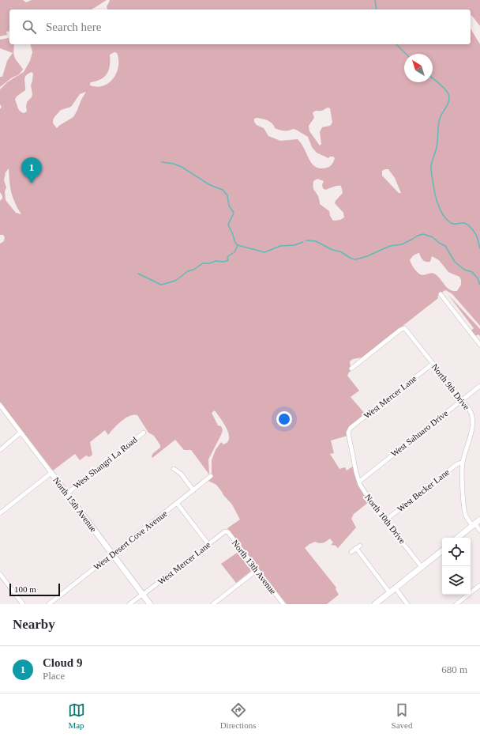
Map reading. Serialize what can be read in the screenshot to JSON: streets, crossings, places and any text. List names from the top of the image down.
{
  "streets": {
    "street": [
      "North 9th Drive",
      "West Mercer Lane",
      "West Sahuaro Drive",
      "West Shangri La Road",
      "West Becker Lane",
      "North 15th Avenue",
      "North 10th Drive",
      "West Desert Cove Avenue",
      "North 13th Avenue"
    ]
  },
  "crossings": [
    ["North 9th Drive", "West Mercer Lane"],
    ["North 9th Drive", "West Sahuaro Drive"],
    ["North 9th Drive", "West Becker Lane"],
    ["West Mercer Lane", "North 15th Avenue"],
    ["West Mercer Lane", "North 10th Drive"],
    ["West Mercer Lane", "North 13th Avenue"],
    ["West Sahuaro Drive", "North 10th Drive"],
    ["West Shangri La Road", "North 15th Avenue"],
    ["West Becker Lane", "North 10th Drive"],
    ["North 15th Avenue", "West Desert Cove Avenue"]
  ],
  "scale_bar": "100 m",
  "north": "top left",
  "page": {
    "search": "Search here",
    "pins": "1",
    "scale": "100 m",
    "heading": "Nearby",
    "list": [
      {
        "mark": "1",
        "name": "Cloud 9",
        "note": "Place",
        "value": "680 m"
      }
    ],
    "nav": ["Map", "Directions", "Saved"]
  }
}
